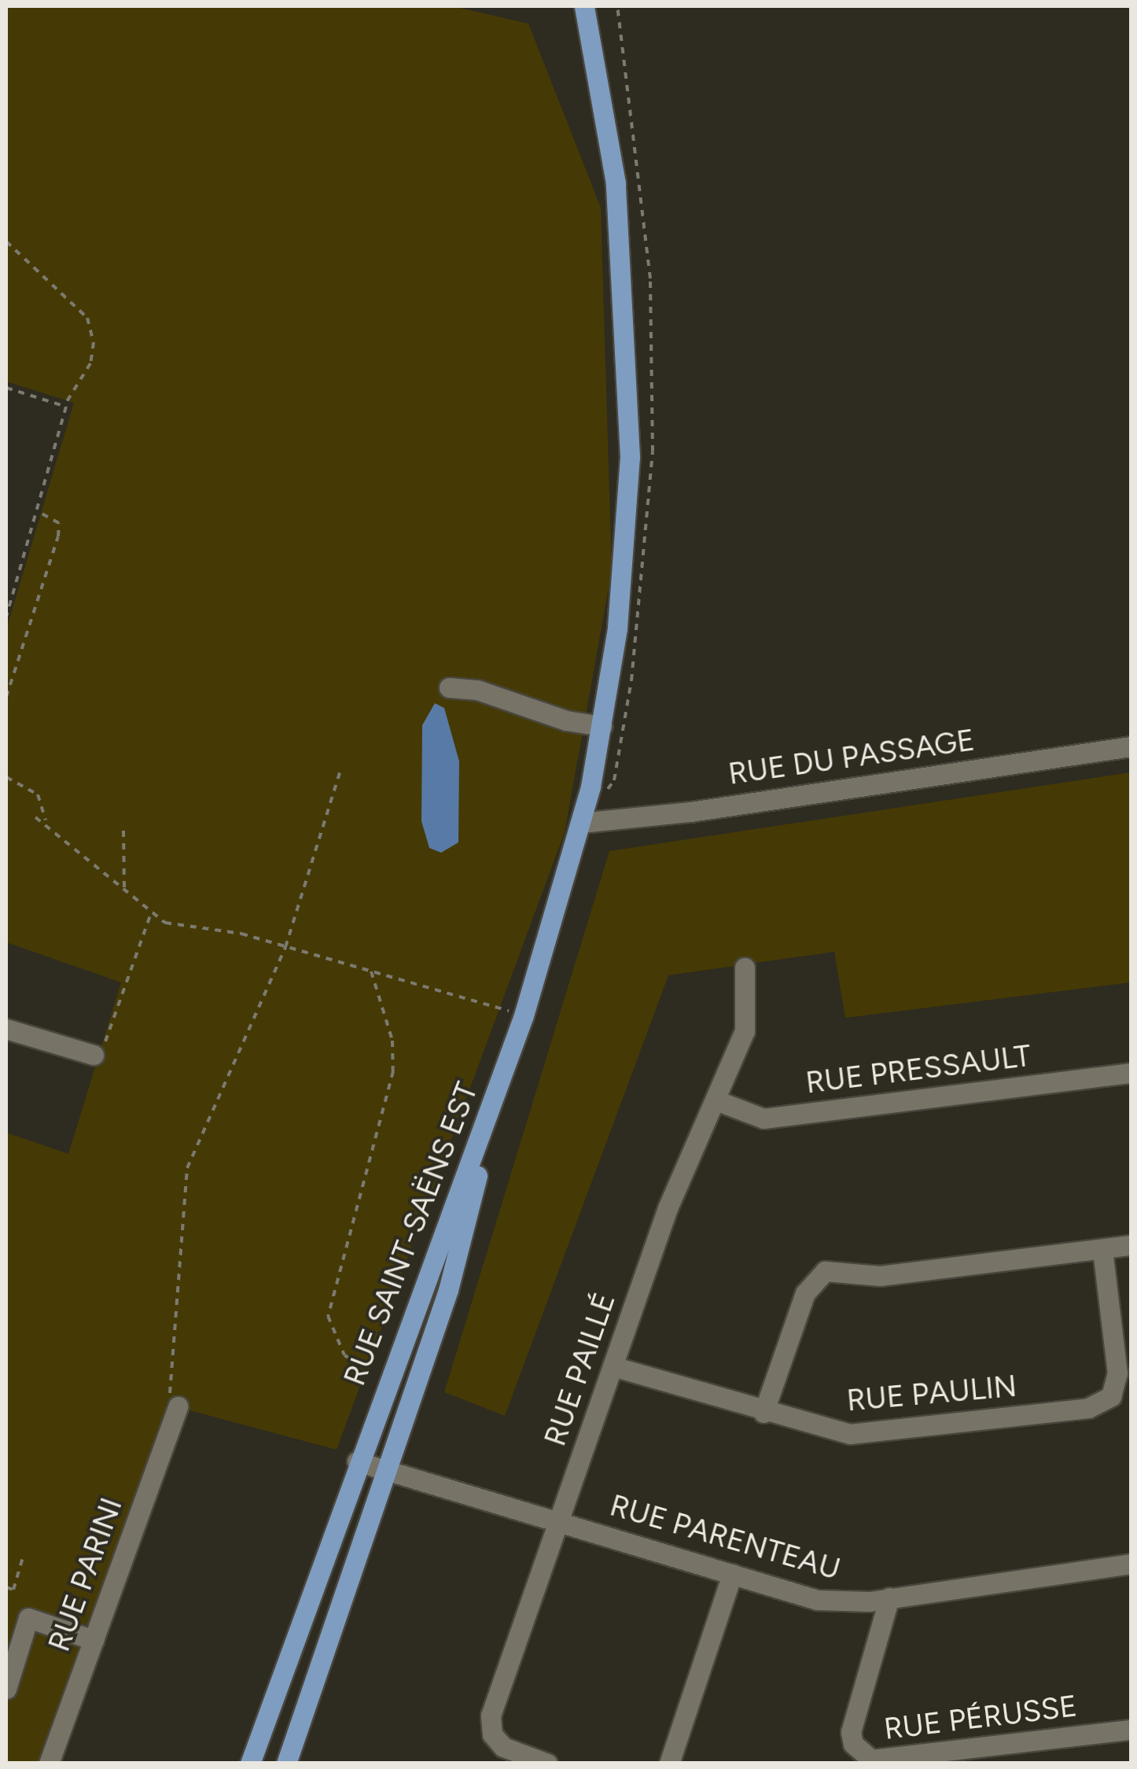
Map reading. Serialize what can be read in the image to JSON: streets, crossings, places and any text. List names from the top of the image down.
{
  "streets": {
    "main road": ["RUE SAINT-SAËNS EST"],
    "street": [
      "RUE DU PASSAGE",
      "RUE PRESSAULT",
      "RUE PAILLÉ",
      "RUE PAULIN",
      "RUE PARENTEAU",
      "RUE PARINI",
      "RUE PÉRUSSE"
    ]
  },
  "crossings": [
    ["RUE PRESSAULT", "RUE PAILLÉ"],
    ["RUE SAINT-SAËNS EST", "RUE PARENTEAU"],
    ["RUE PAILLÉ", "RUE PAULIN"],
    ["RUE PAILLÉ", "RUE PARENTEAU"],
    ["RUE PARENTEAU", "RUE PÉRUSSE"]
  ]
}
